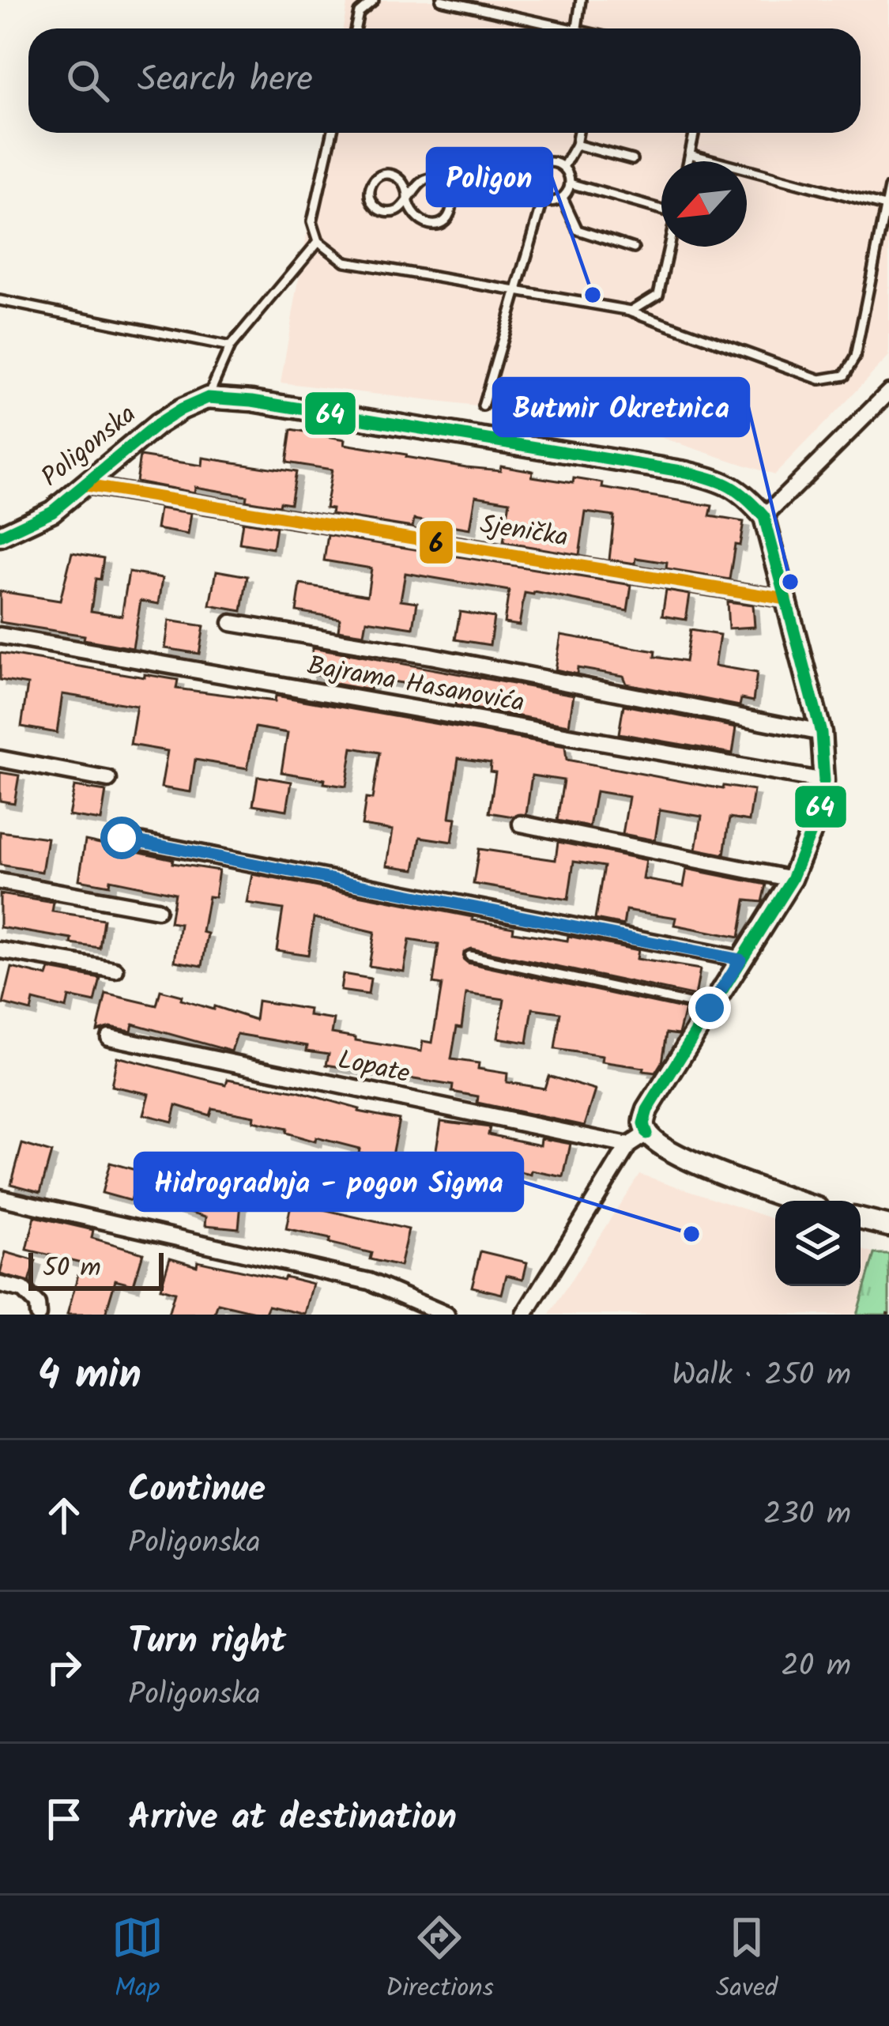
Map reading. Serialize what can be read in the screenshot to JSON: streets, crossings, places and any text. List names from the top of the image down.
{
  "streets": {
    "street": [
      "Poligonska",
      "Sjenička",
      "Bajrama Hasanovića",
      "Lopate"
    ]
  },
  "crossings": [
    ["Poligonska", "Sjenička"]
  ],
  "places": ["Poligon", "Butmir Okretnica", "Hidrogradnja - pogon Sigma"],
  "lines": ["transit line 64", "transit line 6"],
  "scale_bar": "50 m",
  "north": "bottom left",
  "page": {
    "search": "Search here",
    "scale": "50 m",
    "heading": ["4 min", "Walk · 250 m"],
    "list": [
      ["Continue", "Poligonska", "230 m"],
      ["Turn right", "Poligonska", "20 m"],
      "Arrive at destination"
    ],
    "nav": ["Map", "Directions", "Saved"]
  }
}
